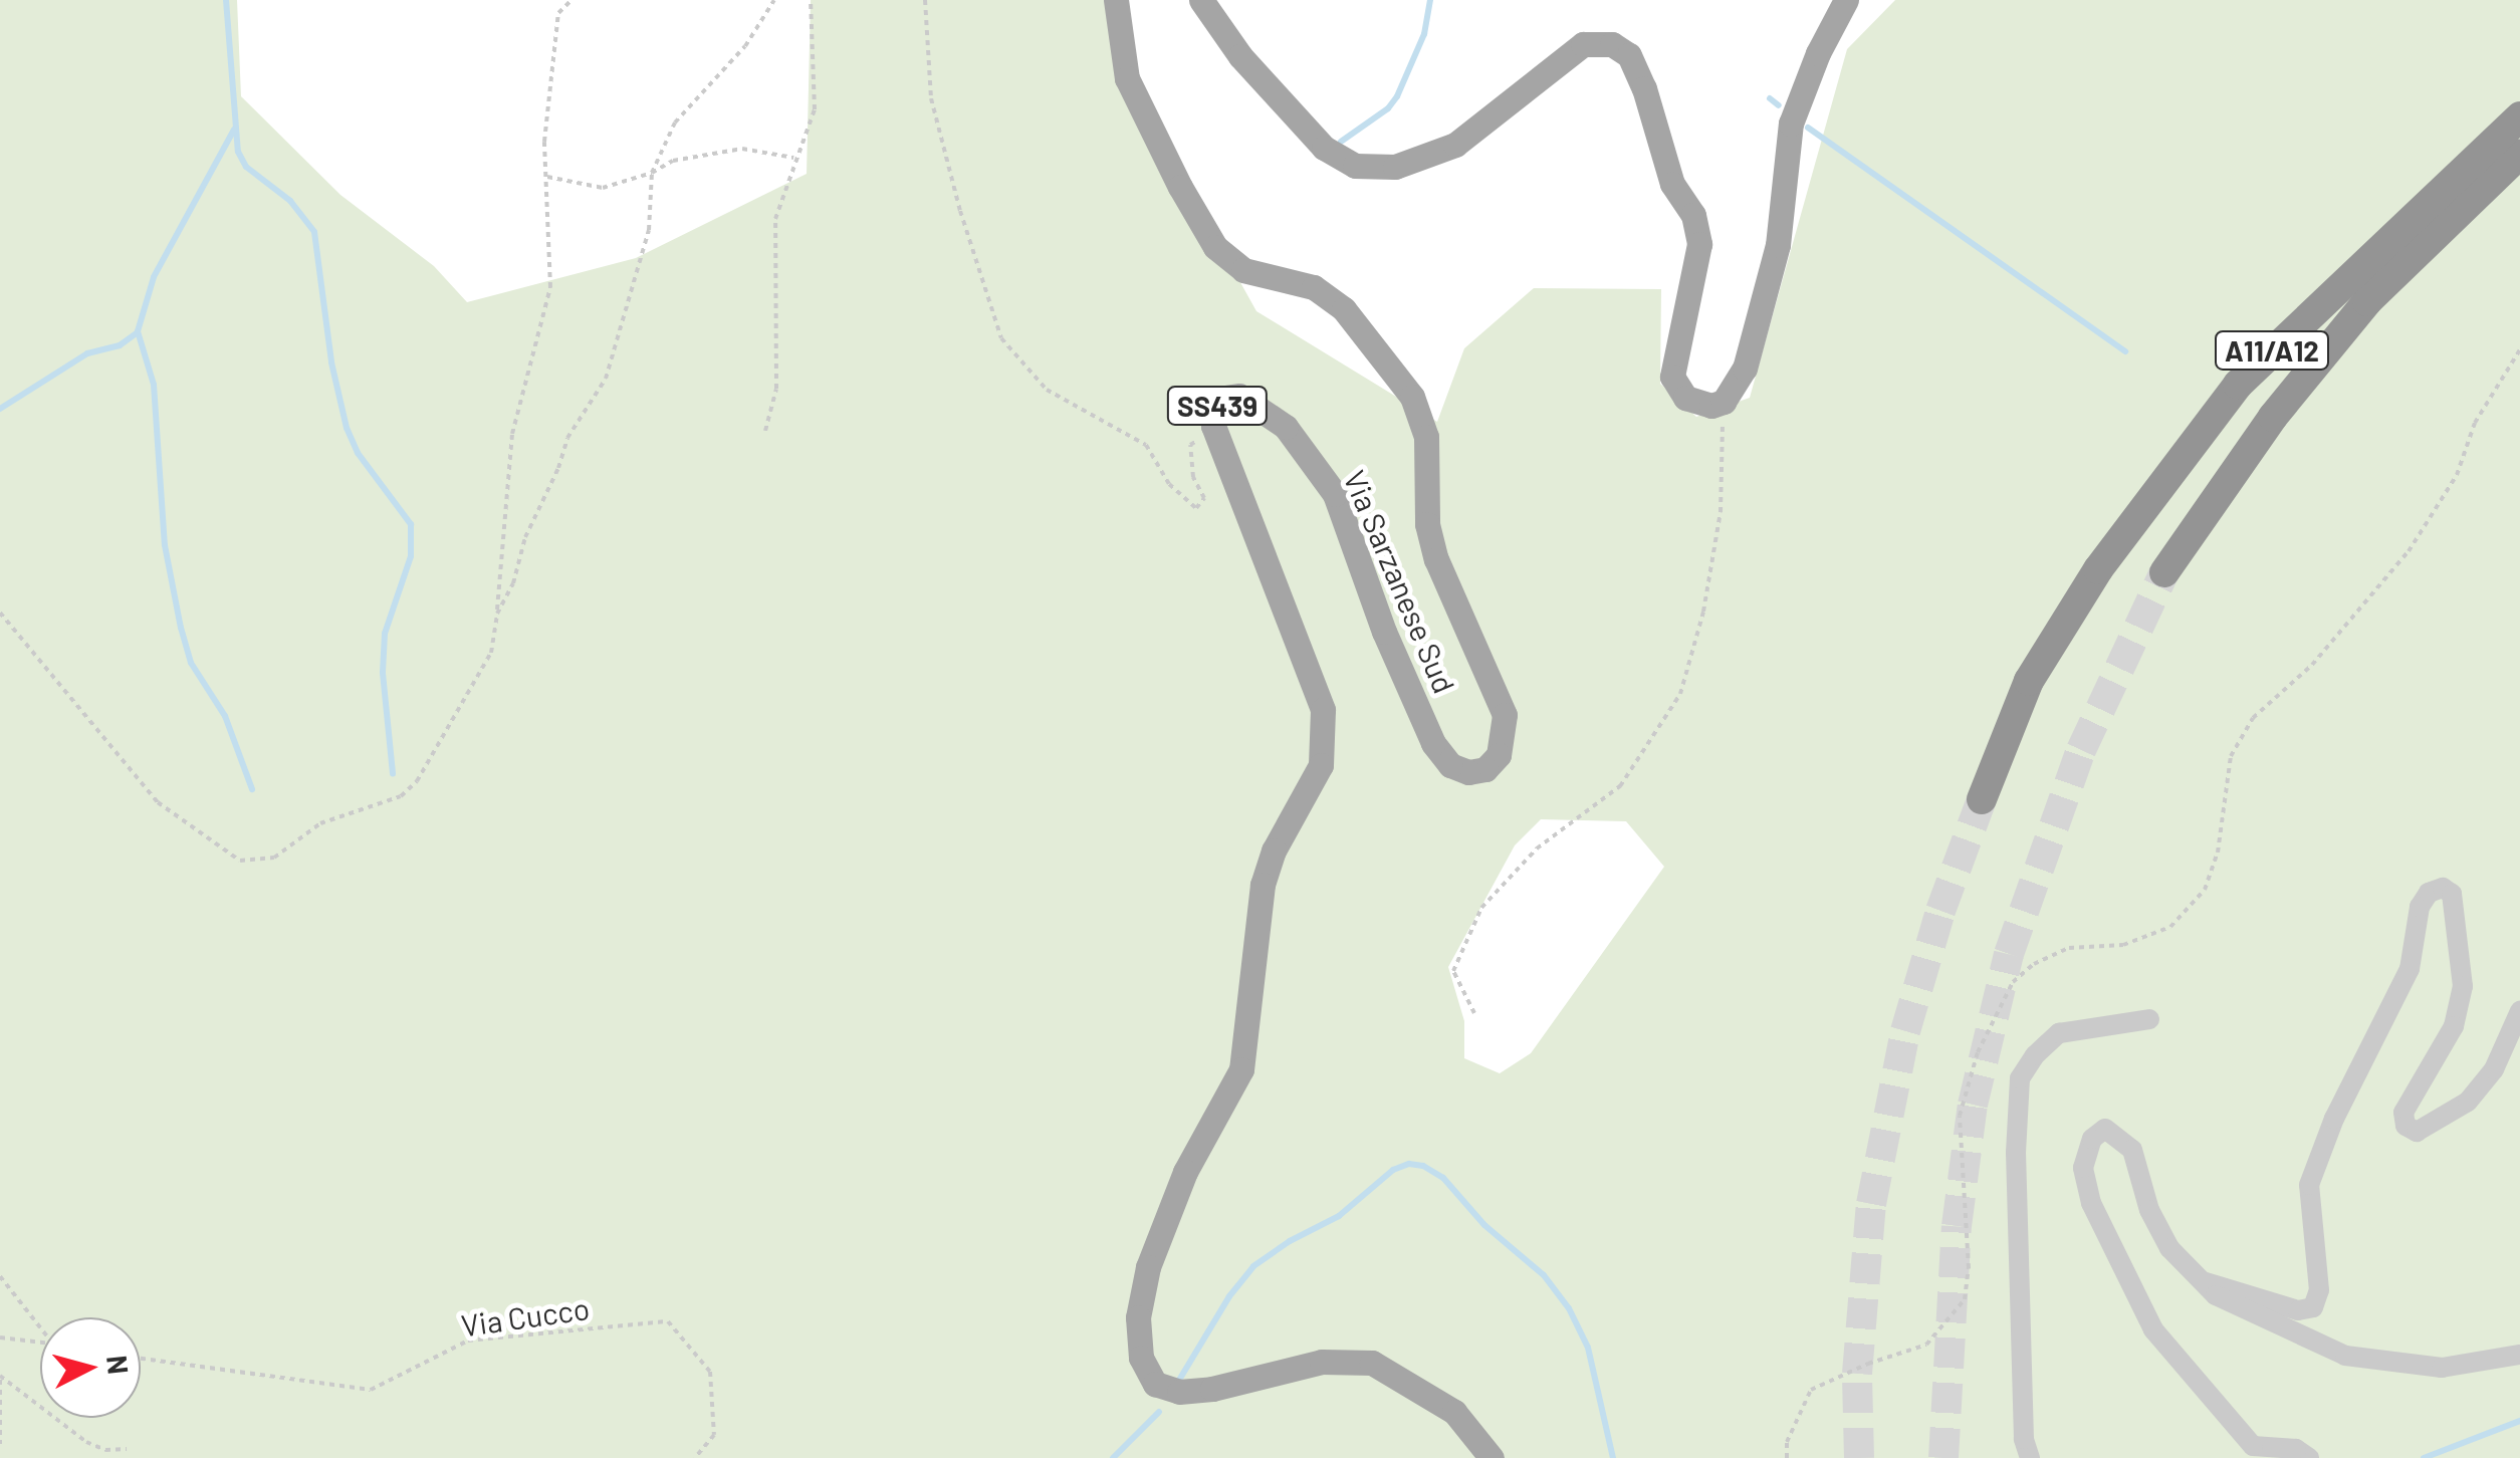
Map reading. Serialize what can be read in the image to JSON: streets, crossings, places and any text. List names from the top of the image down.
{
  "streets": {
    "highway": ["A11/A12"],
    "main road": ["SS439", "Via Sarzanese Sud"],
    "path": ["Via Cucco"]
  },
  "crossings": [
    ["SS439", "Via Sarzanese Sud"]
  ],
  "north": "right"
}
